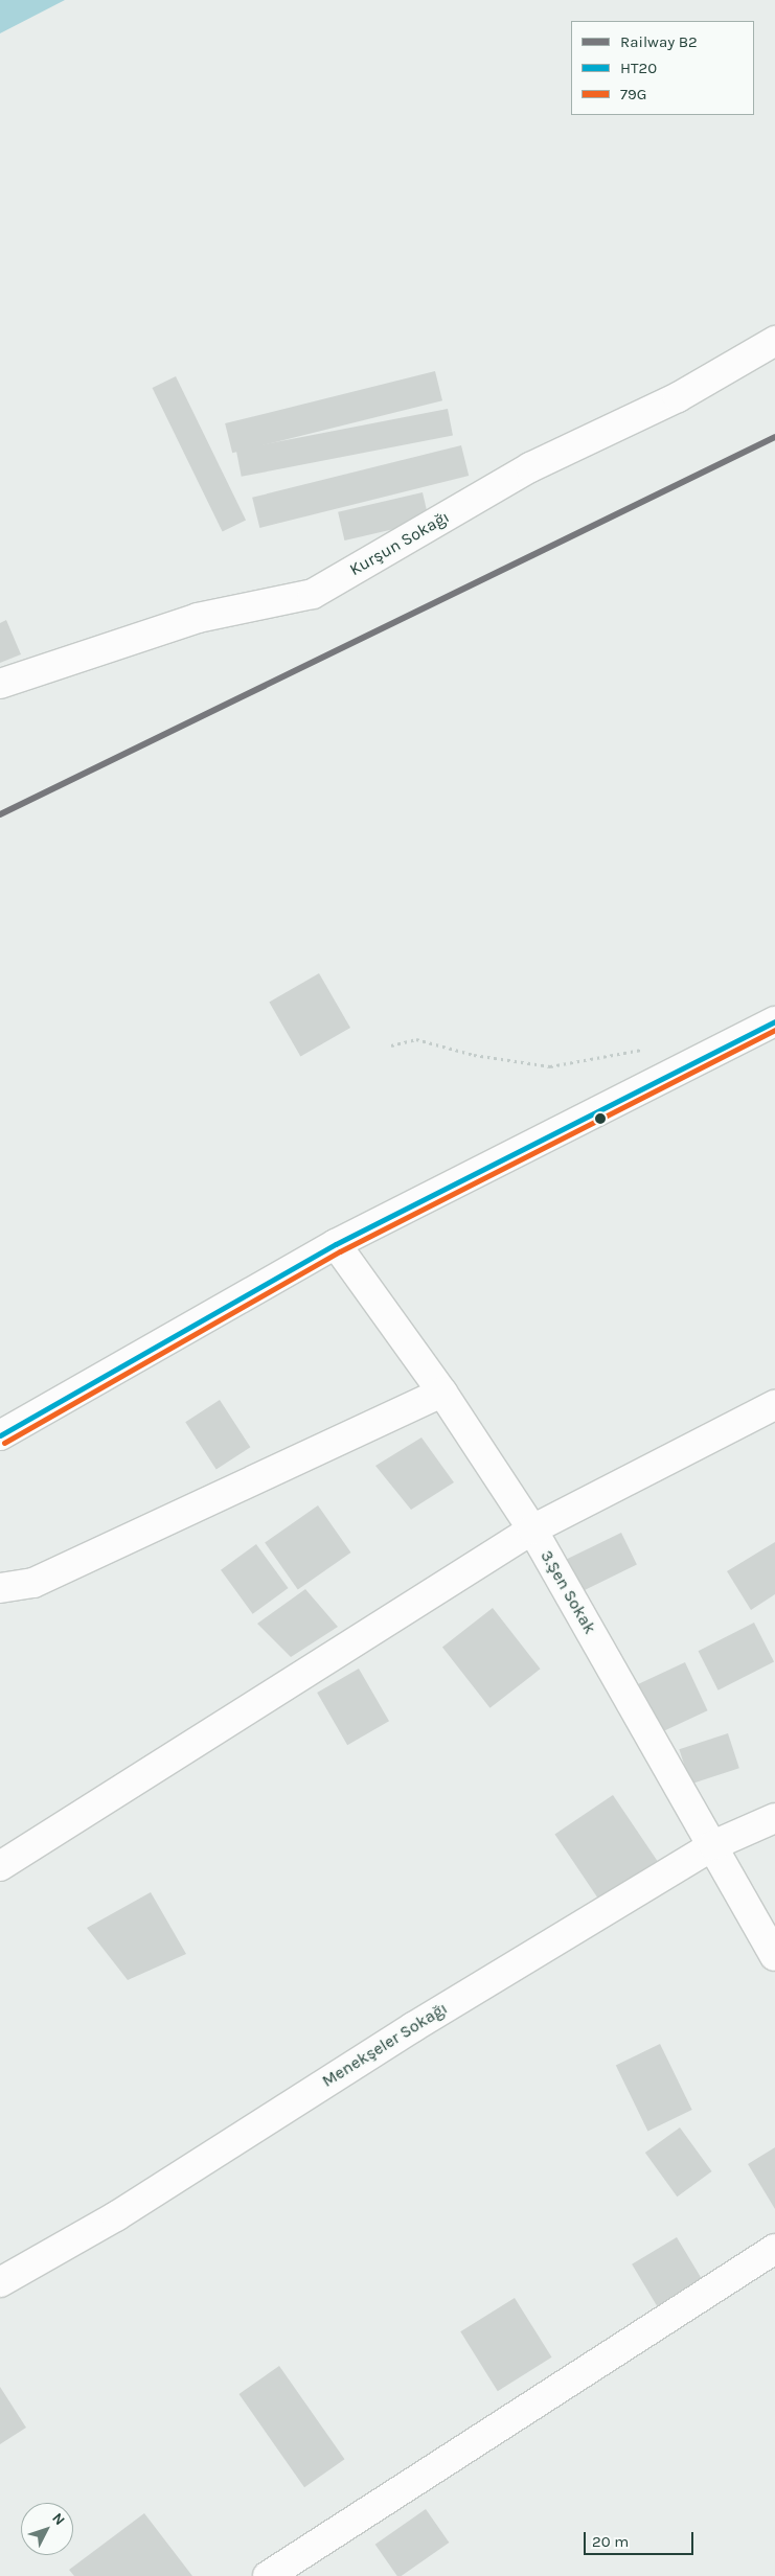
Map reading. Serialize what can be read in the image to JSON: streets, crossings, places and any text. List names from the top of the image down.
{
  "streets": {
    "street": ["Kurşun Sokağı", "3.Şen Sokak", "Menekşeler Sokağı"]
  },
  "crossings": [
    ["3.Şen Sokak", "Menekşeler Sokağı"]
  ],
  "lines": ["rail line B2", "transit line HT20", "transit line 79G"],
  "legend": ["Railway B2", "HT20", "79G"],
  "scale_bar": "20 m",
  "north": "top right"
}
